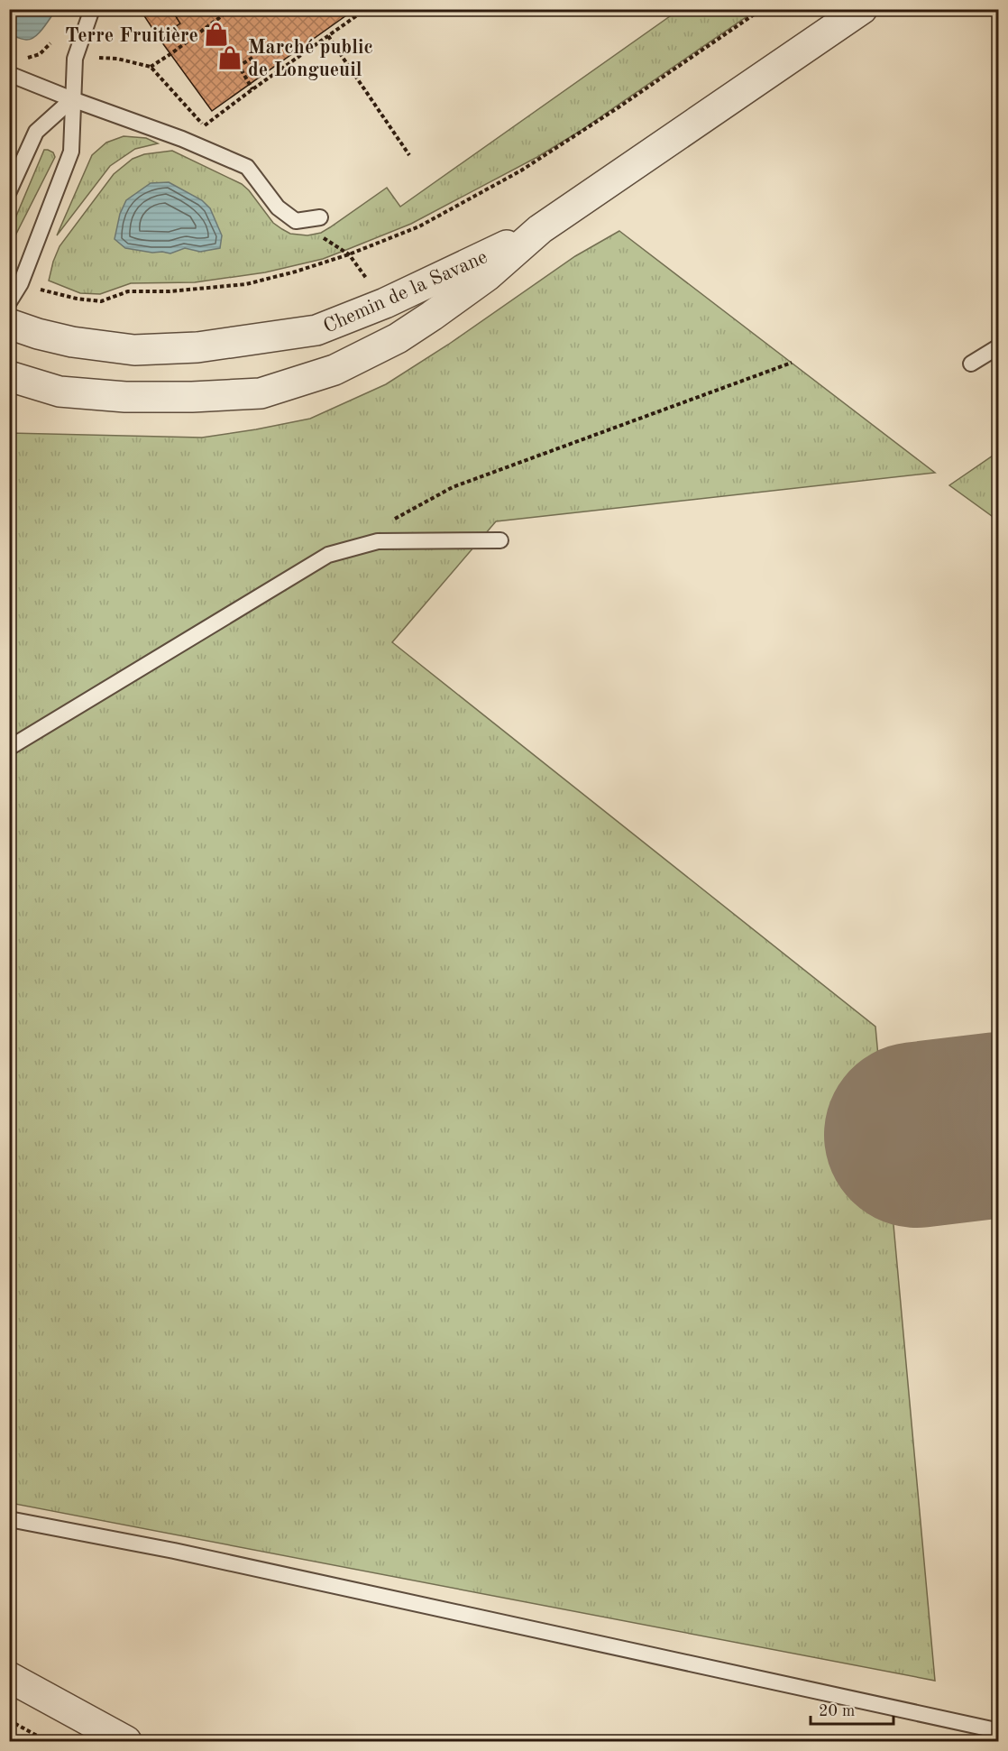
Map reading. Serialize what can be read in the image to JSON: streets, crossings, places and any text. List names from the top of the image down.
{
  "streets": {
    "street": ["Chemin de la Savane"]
  },
  "places": {
    "shop": ["Terre Fruitière", "Marché public de Longueuil"]
  },
  "scale_bar": "20 m"
}
